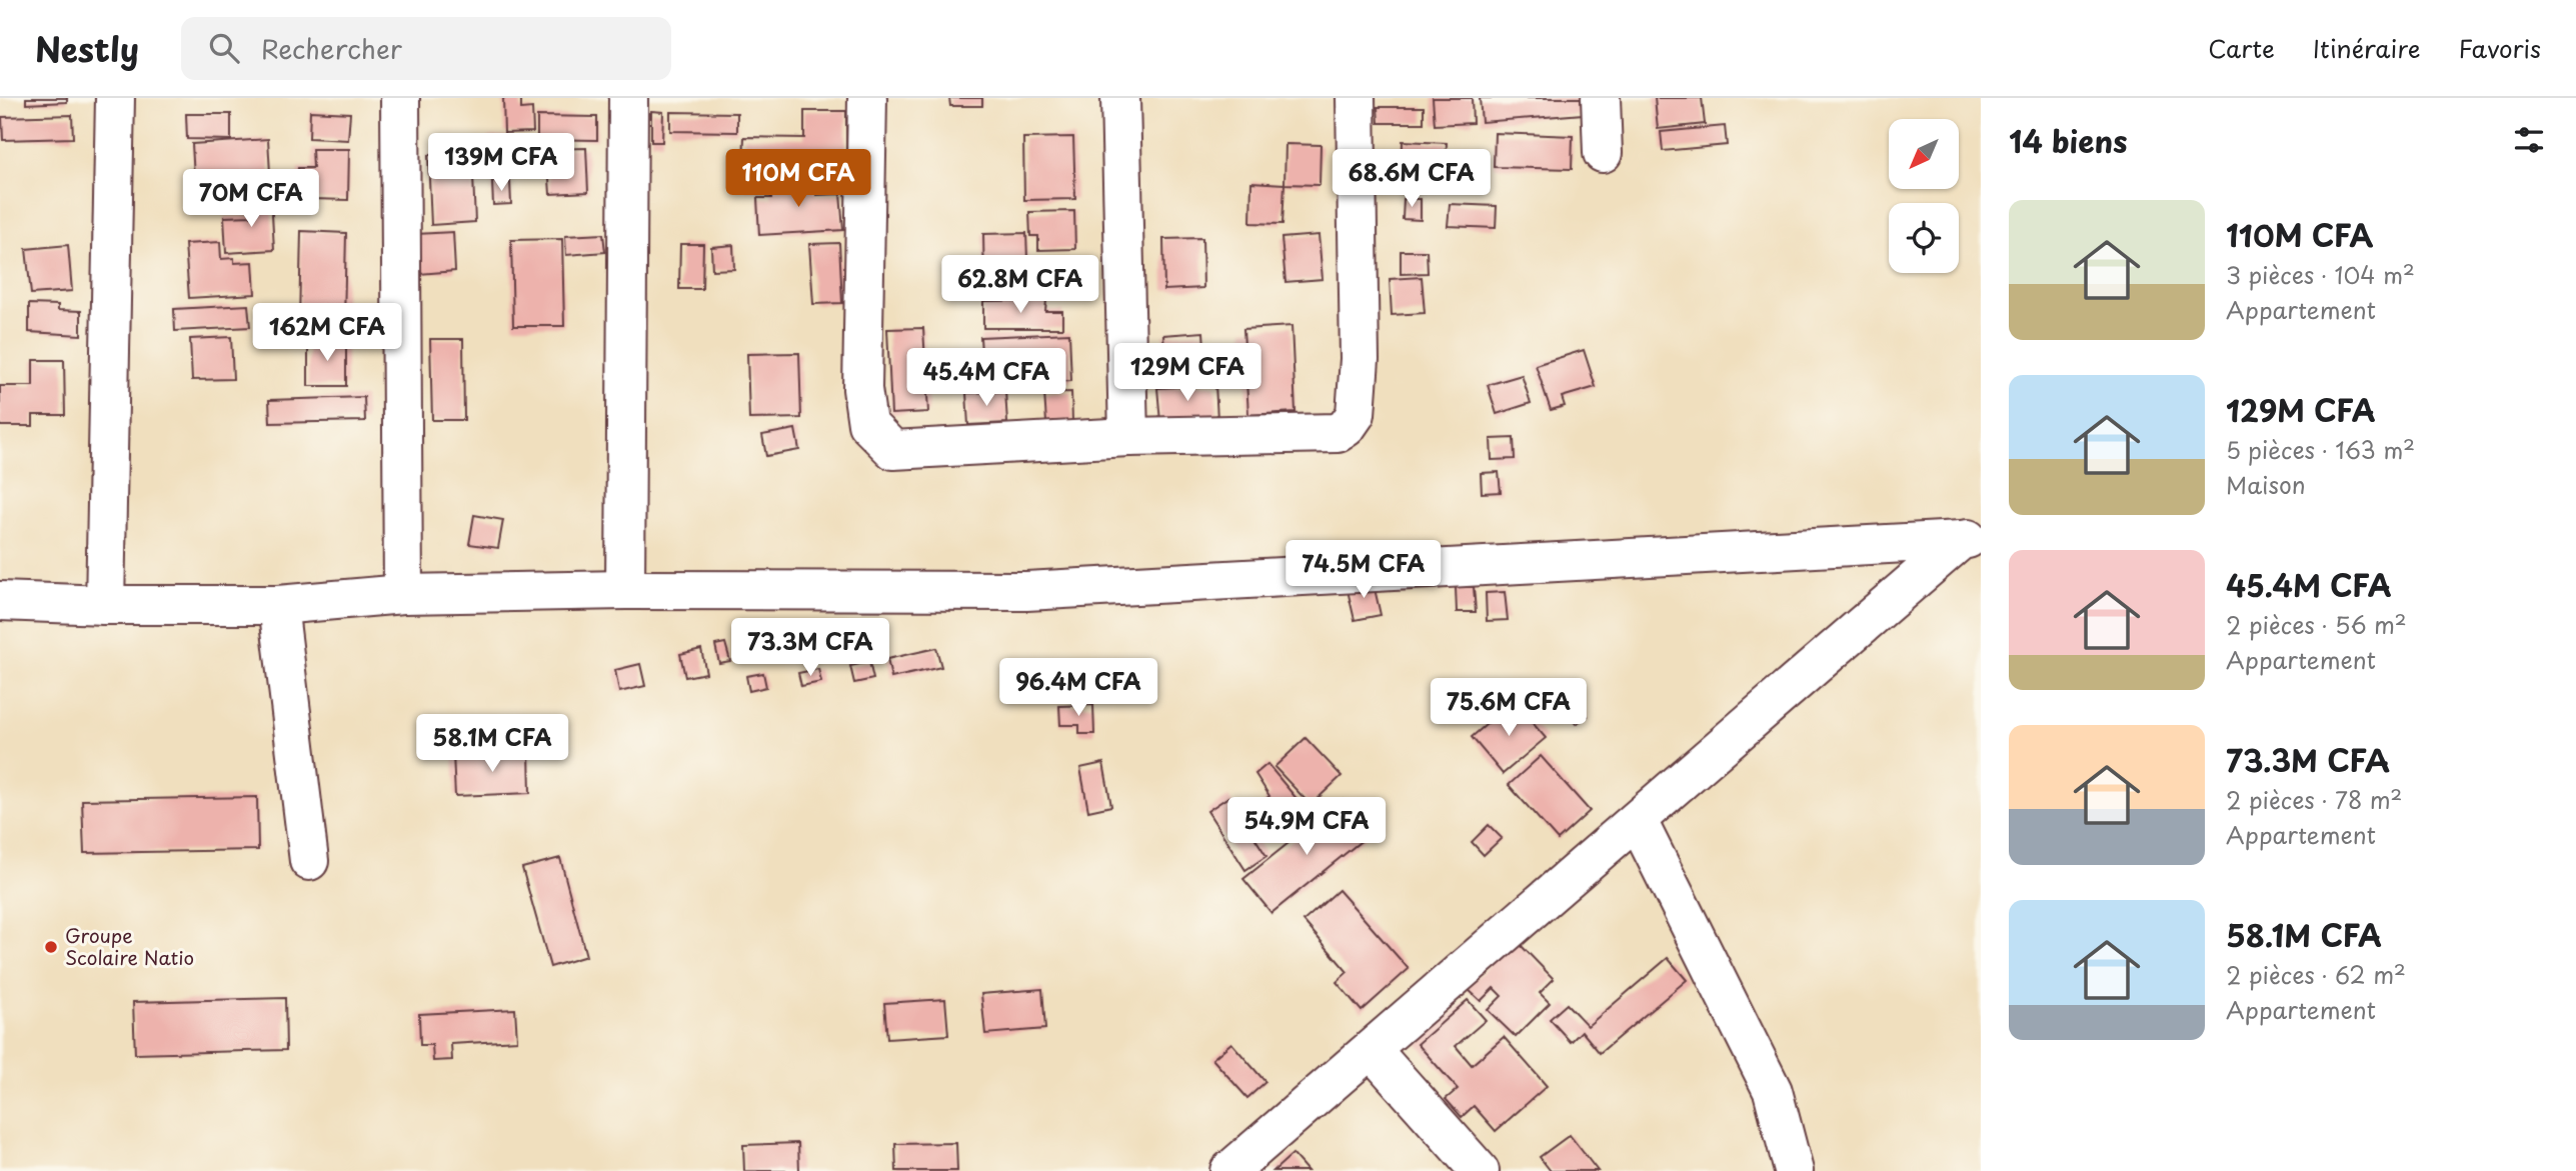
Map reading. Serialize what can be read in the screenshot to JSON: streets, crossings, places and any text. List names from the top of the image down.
{
  "places": ["Groupe Scolaire Natio"],
  "north": "bottom left",
  "page": {
    "header": "Nestly",
    "search": "Rechercher",
    "nav": ["Carte", "Itinéraire", "Favoris"],
    "heading": "14 biens",
    "price": [
      "139M CFA",
      "110M CFA",
      "68.6M CFA",
      "70M CFA",
      "62.8M CFA",
      "162M CFA",
      "129M CFA",
      "45.4M CFA",
      "74.5M CFA",
      "73.3M CFA",
      "96.4M CFA",
      "75.6M CFA",
      "58.1M CFA",
      "54.9M CFA"
    ],
    "list": [
      {
        "name": "110M CFA",
        "note": "3 pièces · 104 m² · Appartement"
      },
      {
        "name": "129M CFA",
        "note": "5 pièces · 163 m² · Maison"
      },
      {
        "name": "45.4M CFA",
        "note": "2 pièces · 56 m² · Appartement"
      },
      {
        "name": "73.3M CFA",
        "note": "2 pièces · 78 m² · Appartement"
      },
      {
        "name": "58.1M CFA",
        "note": "2 pièces · 62 m² · Appartement"
      }
    ]
  }
}
